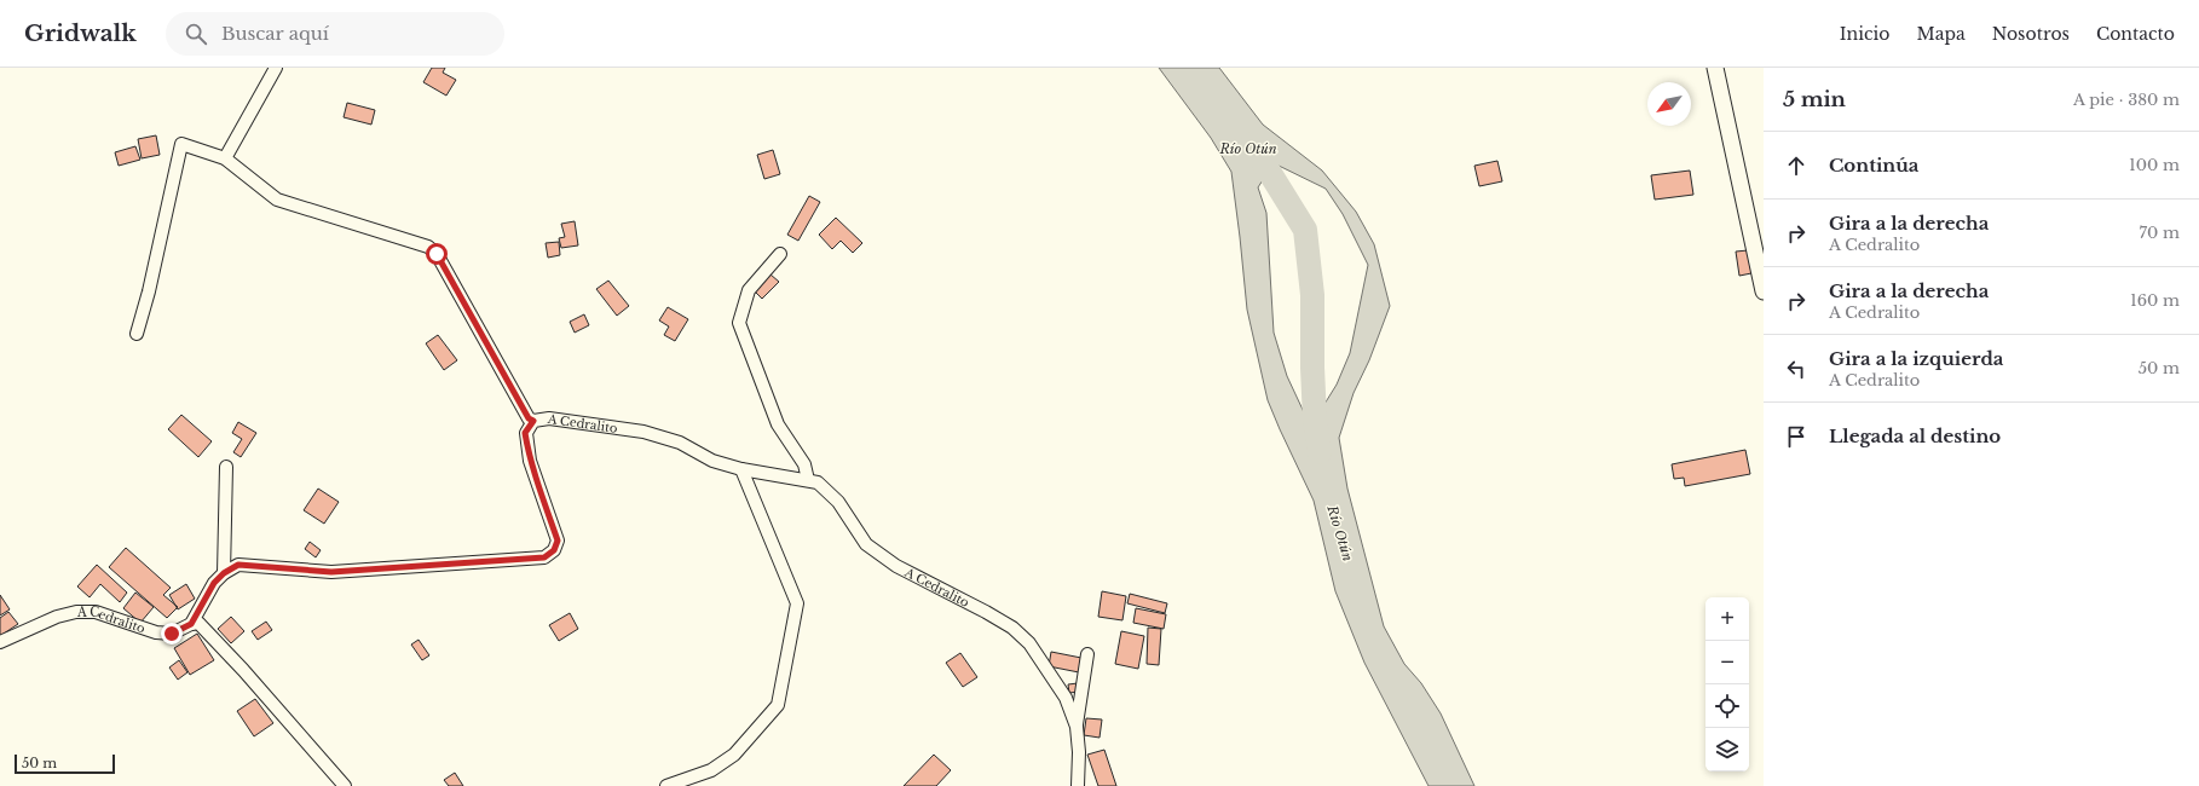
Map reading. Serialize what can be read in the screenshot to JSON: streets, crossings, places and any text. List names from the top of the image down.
{
  "streets": {
    "street": ["A Cedralito"]
  },
  "water": ["Río Otún"],
  "scale_bar": "50 m",
  "north": "bottom left",
  "page": {
    "header": "Gridwalk",
    "search": "Buscar aquí",
    "nav": [
      "Inicio",
      "Mapa",
      "Nosotros",
      "Contacto"
    ],
    "heading": ["5 min", "A pie · 380 m"],
    "list": [
      ["Continúa", "100 m"],
      ["Gira a la derecha", "A Cedralito", "70 m"],
      ["Gira a la derecha", "A Cedralito", "160 m"],
      ["Gira a la izquierda", "A Cedralito", "50 m"],
      "Llegada al destino"
    ],
    "map_buttons": ["+", "−"],
    "scale": "50 m"
  }
}
